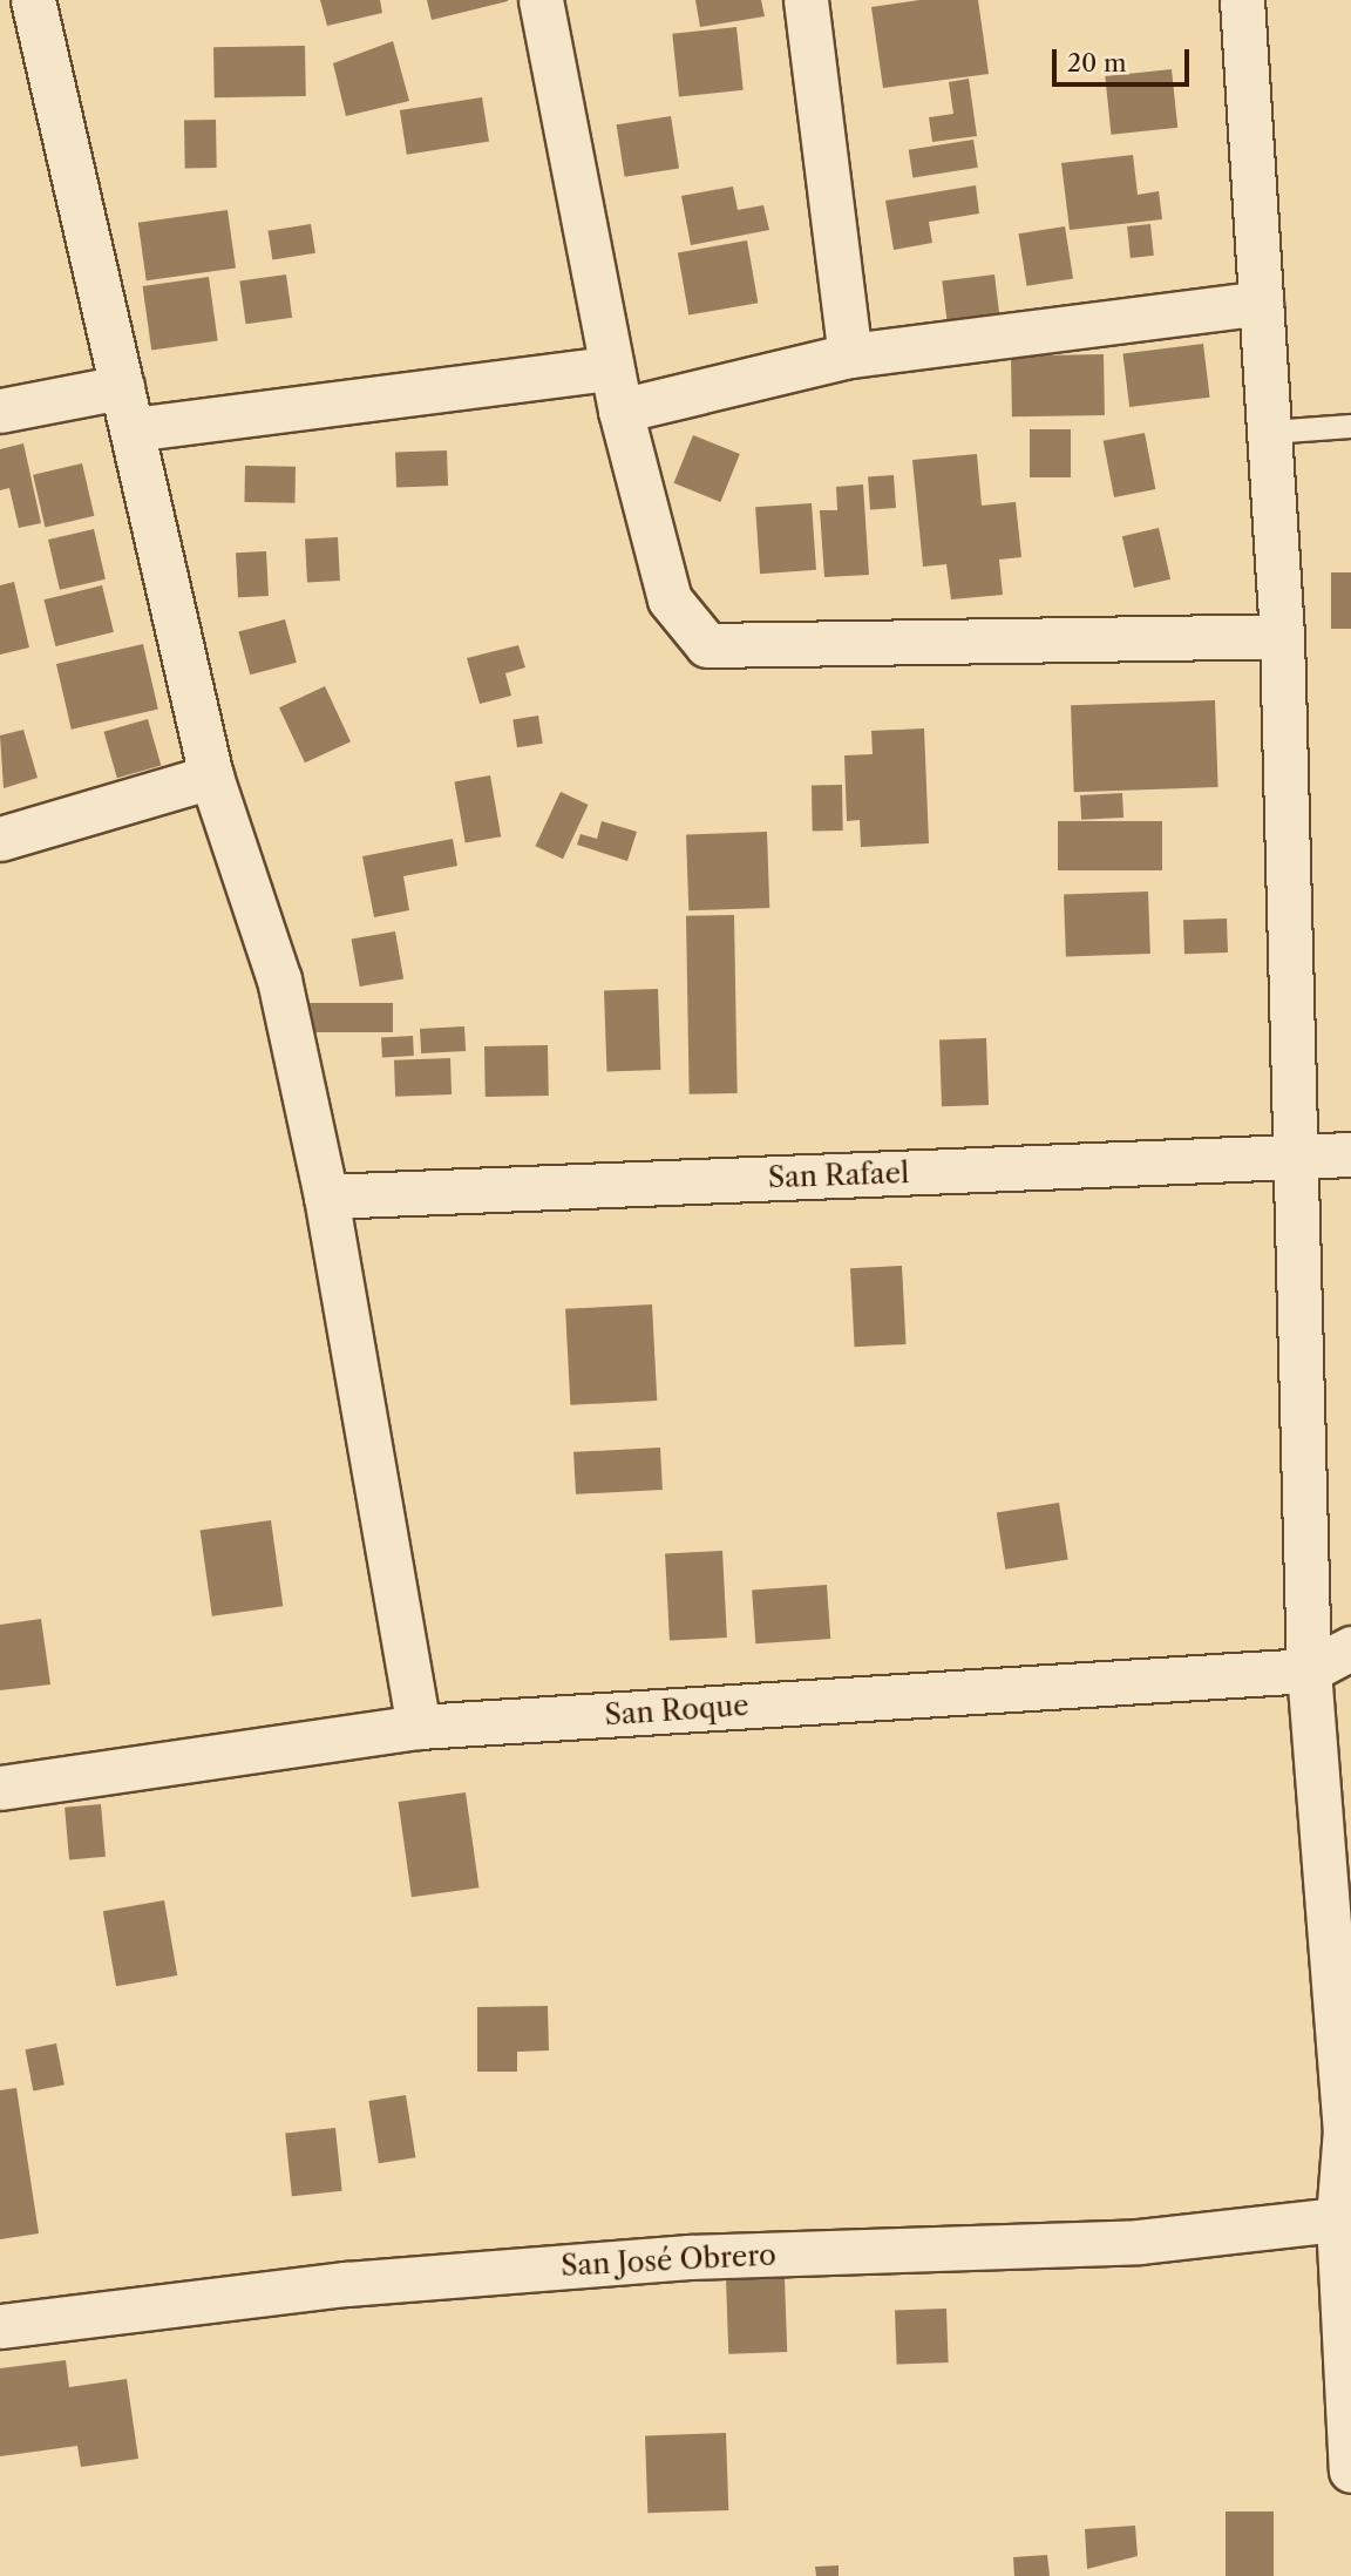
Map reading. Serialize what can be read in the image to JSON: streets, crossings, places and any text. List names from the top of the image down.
{
  "streets": {
    "street": ["San Rafael", "San Roque", "San José Obrero"]
  },
  "scale_bar": "20 m"
}
